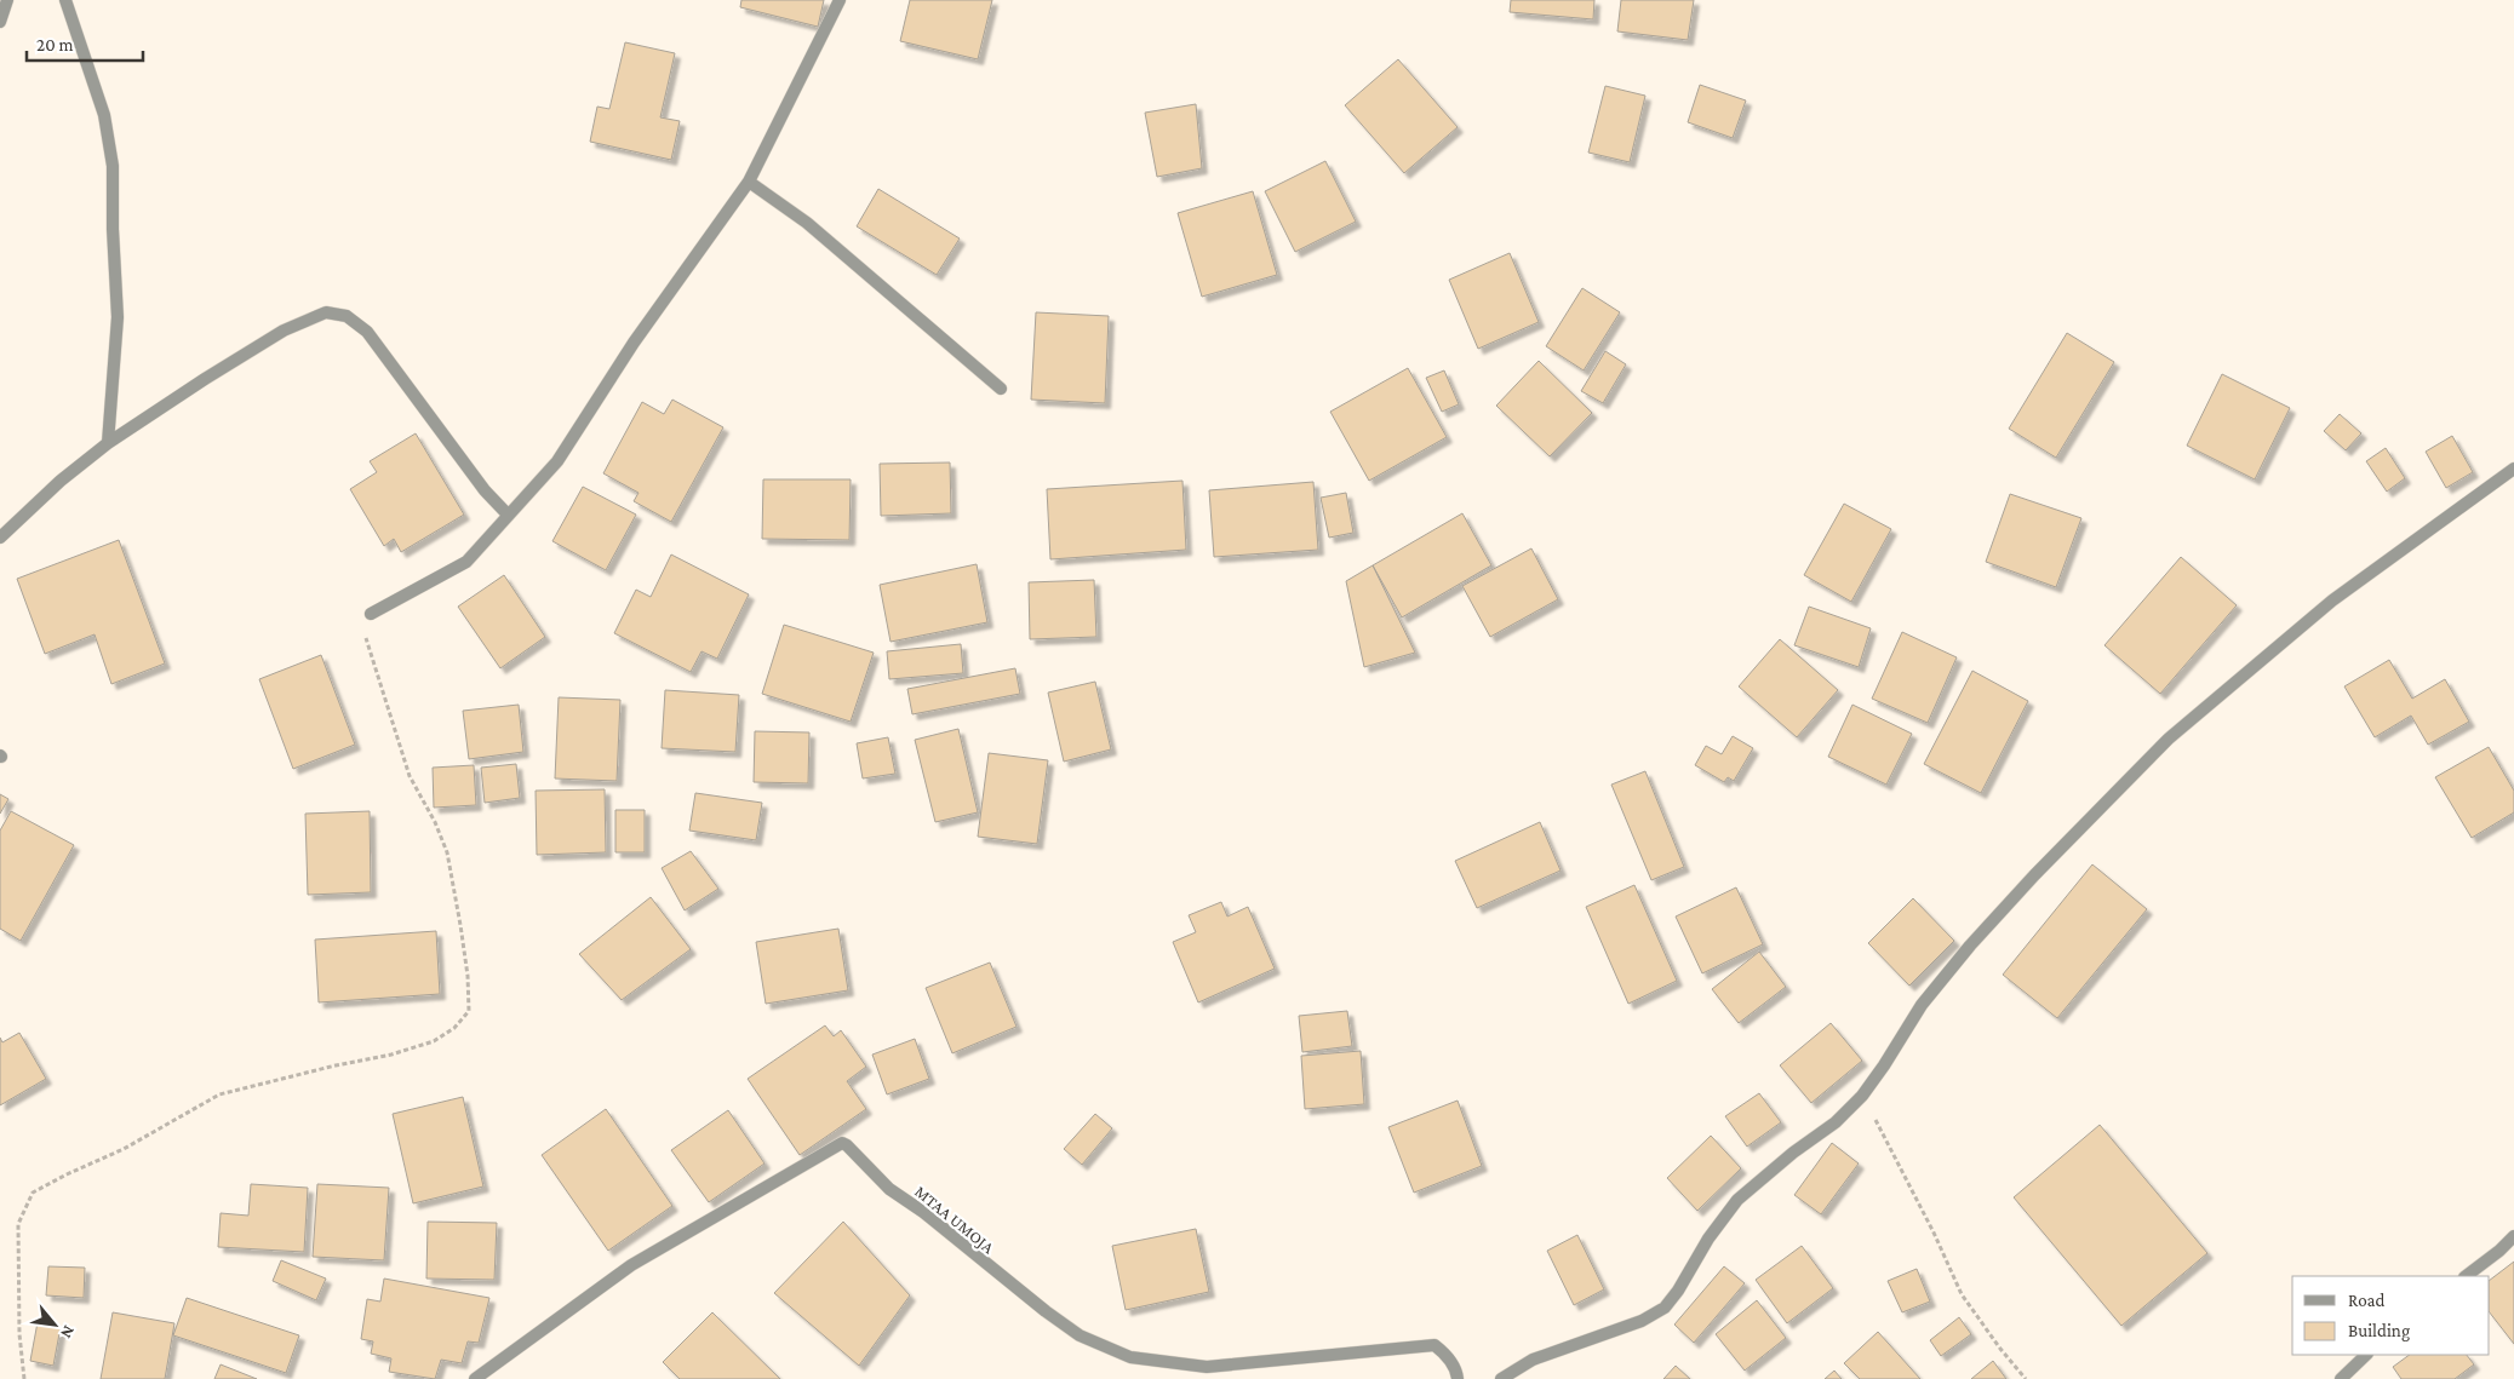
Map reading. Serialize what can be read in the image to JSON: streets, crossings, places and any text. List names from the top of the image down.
{
  "streets": {
    "street": ["MTAA UMOJA"]
  },
  "legend": ["Road", "Building"],
  "scale_bar": "20 m",
  "north": "bottom right"
}
